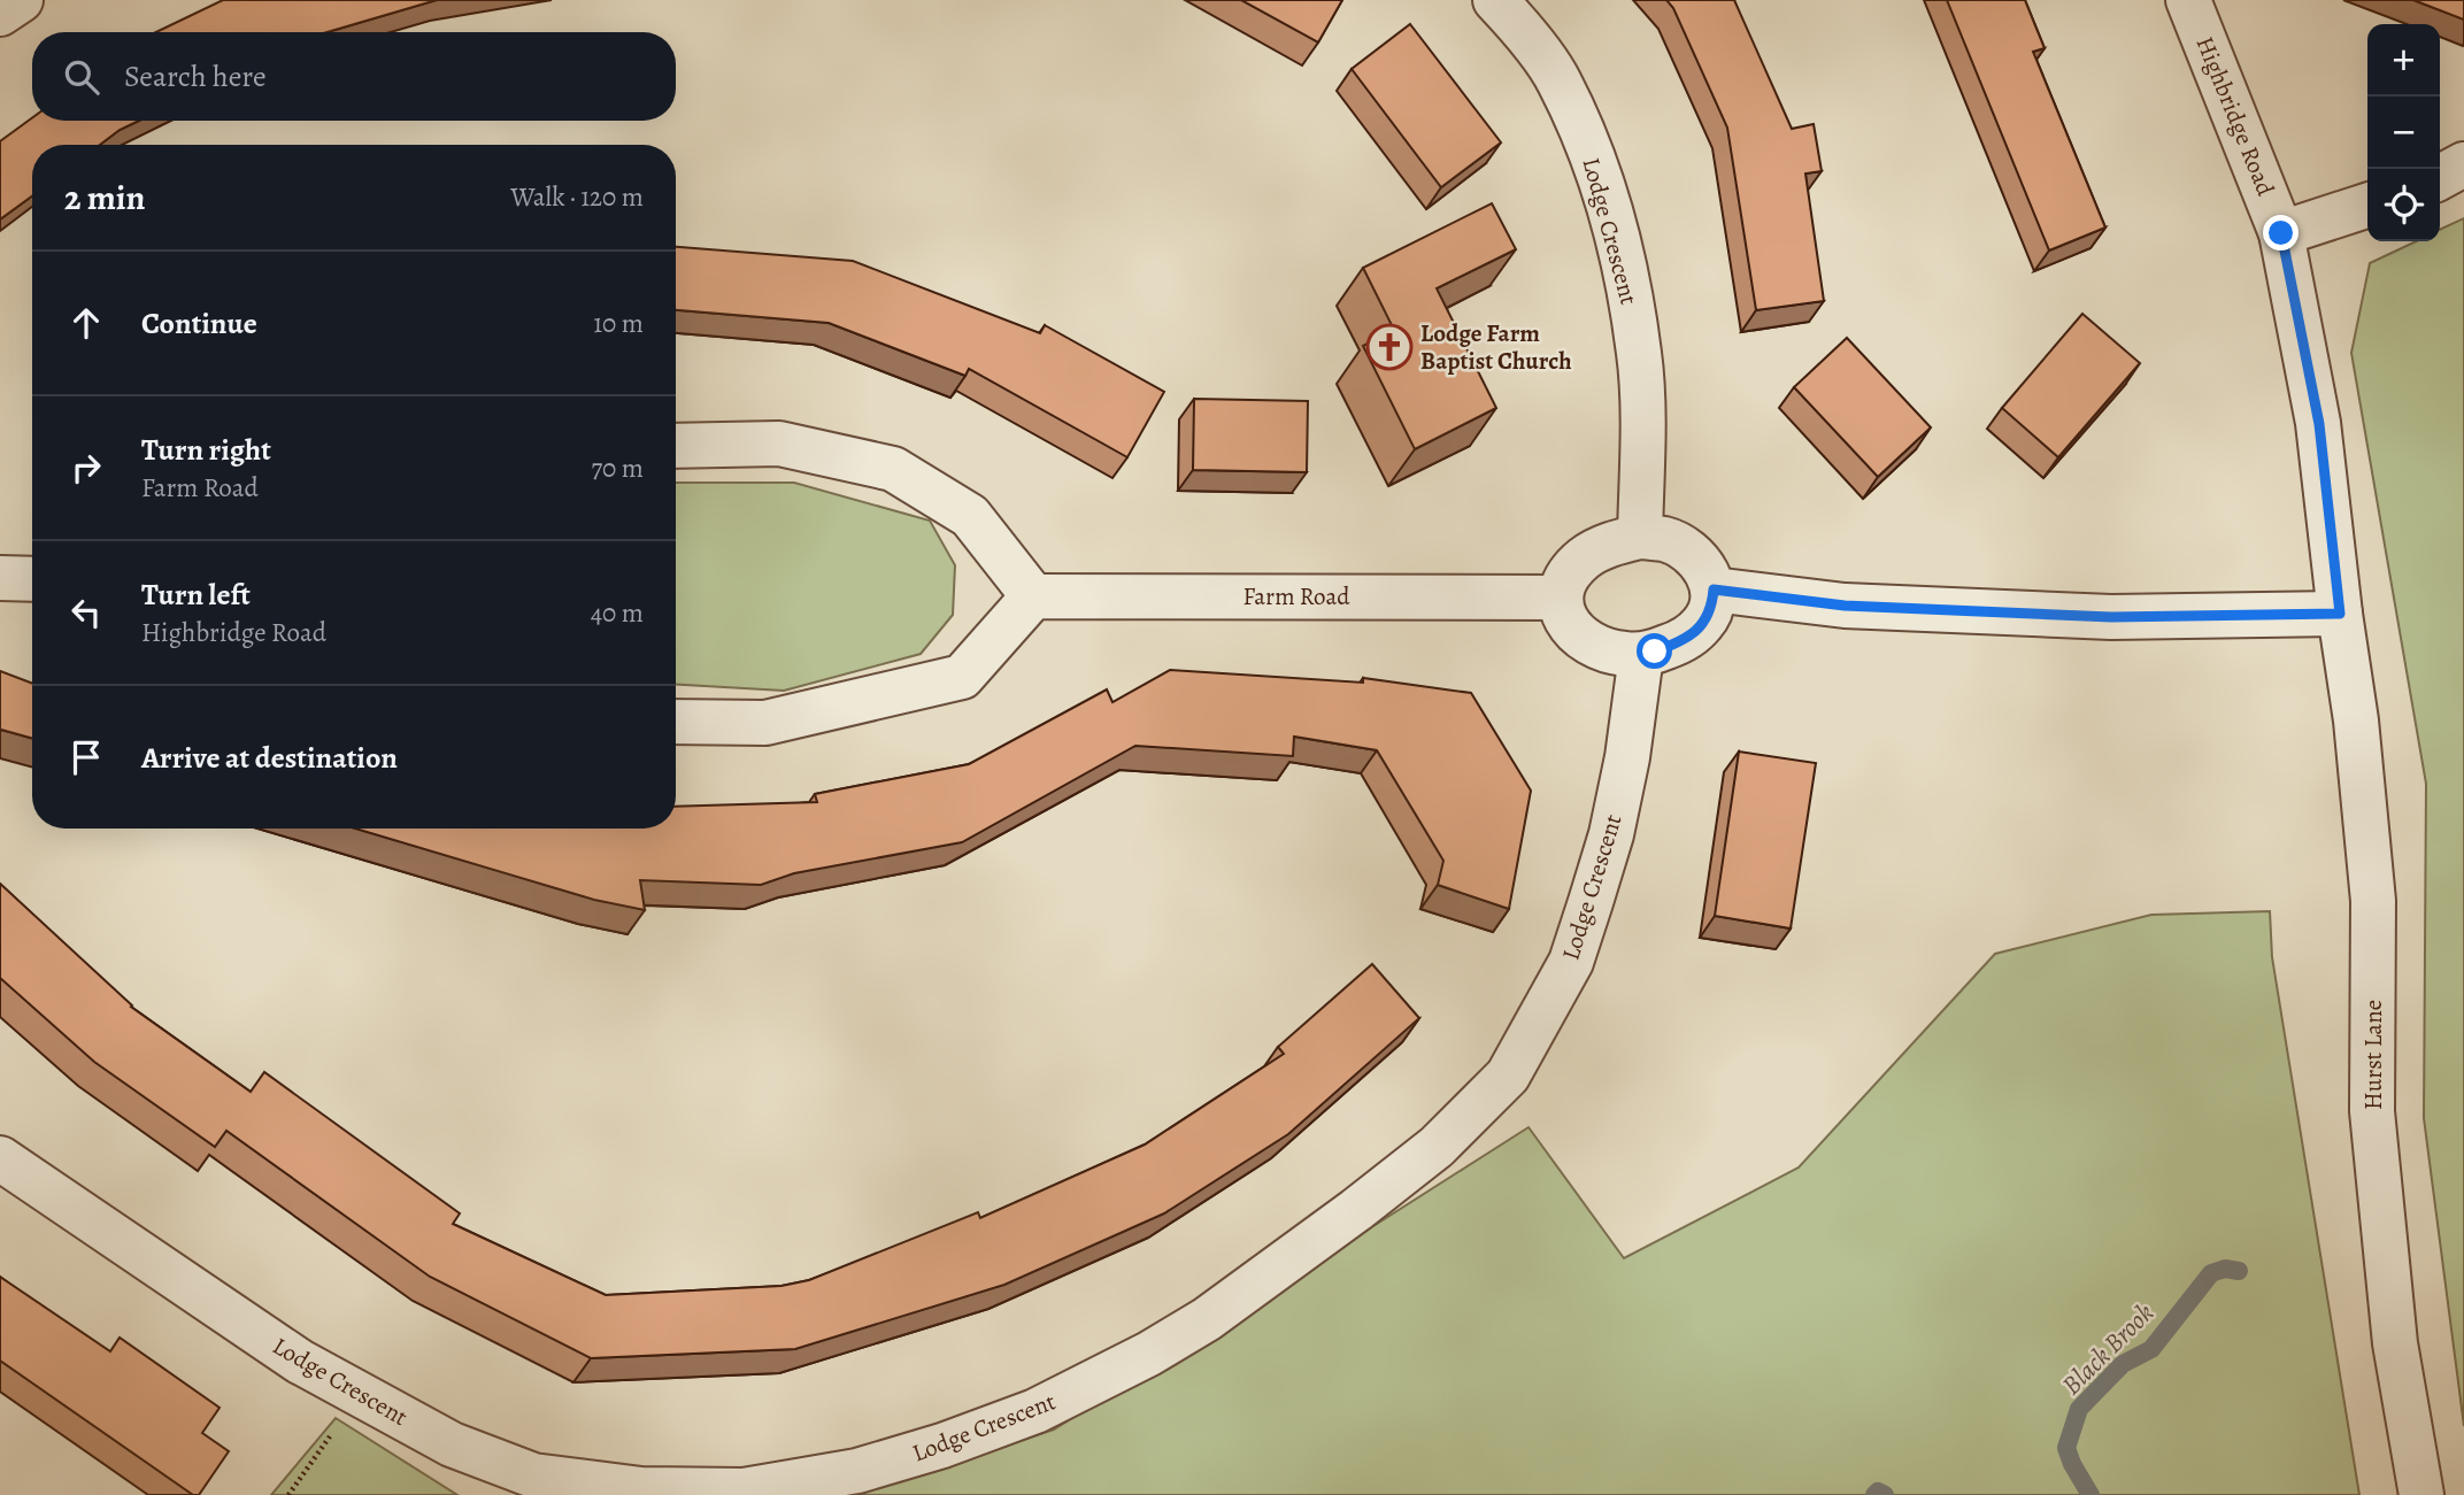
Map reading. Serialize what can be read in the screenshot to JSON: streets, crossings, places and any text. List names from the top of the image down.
{
  "streets": {
    "street": [
      "Highbridge Road",
      "Lodge Crescent",
      "Farm Road",
      "Hurst Lane"
    ]
  },
  "crossings": [
    ["Highbridge Road", "Hurst Lane"],
    ["Lodge Crescent", "Farm Road"]
  ],
  "water": ["Black Brook"],
  "places": {
    "church": ["Lodge Farm Baptist Church"]
  },
  "page": {
    "map_buttons": ["+", "−"],
    "search": "Search here",
    "heading": ["2 min", "Walk · 120 m"],
    "list": [
      ["Continue", "10 m"],
      ["Turn right", "Farm Road", "70 m"],
      ["Turn left", "Highbridge Road", "40 m"],
      "Arrive at destination"
    ]
  }
}
